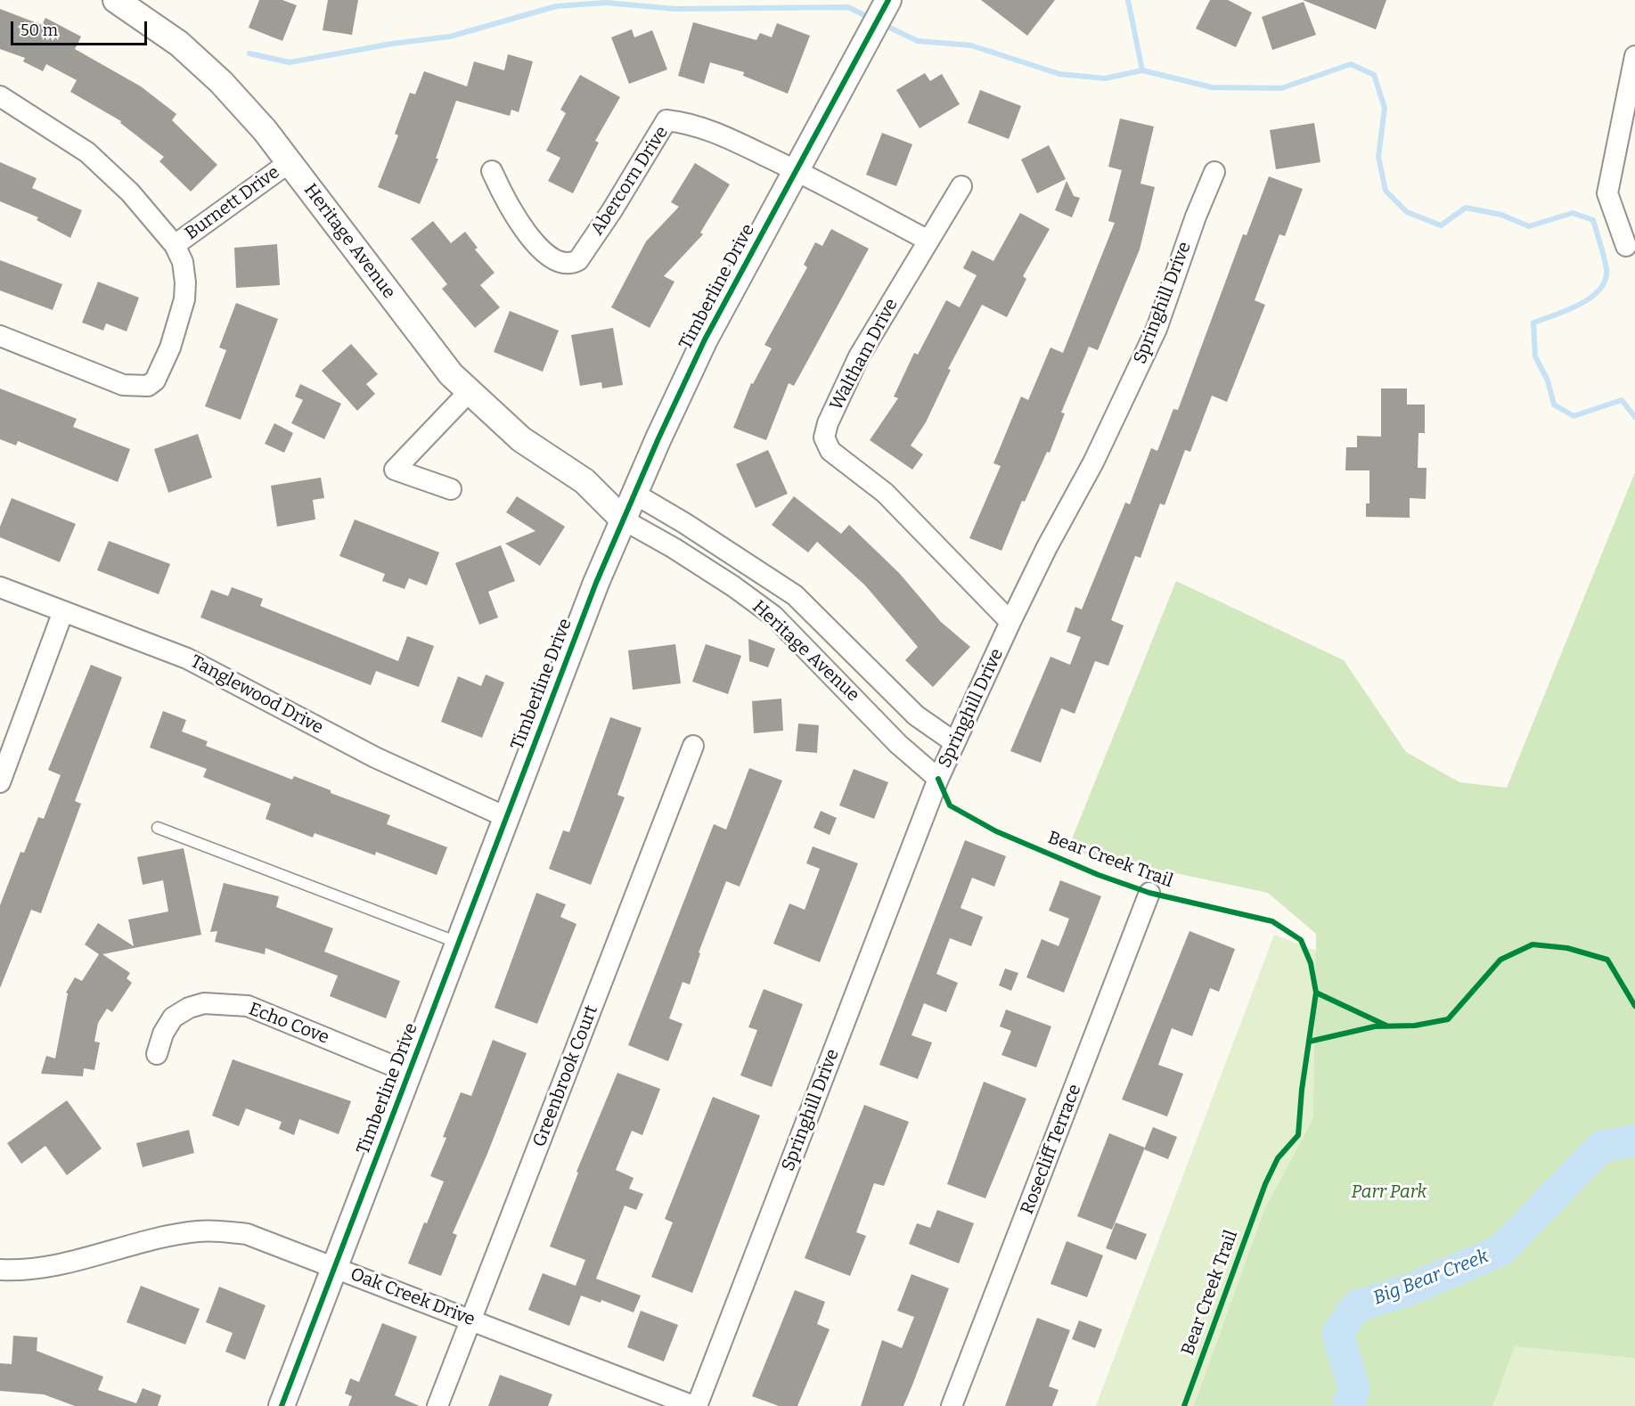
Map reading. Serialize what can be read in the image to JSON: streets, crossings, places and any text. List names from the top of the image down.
{
  "streets": {
    "street": [
      "Abercorn Drive",
      "Burnett Drive",
      "Heritage Avenue",
      "Timberline Drive",
      "Springhill Drive",
      "Waltham Drive",
      "Tanglewood Drive",
      "Echo Cove",
      "Greenbrook Court",
      "Rosecliff Terrace",
      "Oak Creek Drive"
    ],
    "cycle path": ["Bear Creek Trail"]
  },
  "crossings": [
    ["Abercorn Drive", "Timberline Drive"],
    ["Abercorn Drive", "Waltham Drive"],
    ["Burnett Drive", "Heritage Avenue"],
    ["Heritage Avenue", "Timberline Drive"],
    ["Heritage Avenue", "Springhill Drive"],
    ["Timberline Drive", "Tanglewood Drive"],
    ["Timberline Drive", "Echo Cove"],
    ["Timberline Drive", "Oak Creek Drive"],
    ["Springhill Drive", "Waltham Drive"],
    ["Springhill Drive", "Oak Creek Drive"],
    ["Greenbrook Court", "Oak Creek Drive"]
  ],
  "water": ["Big Bear Creek"],
  "parks": ["Parr Park"],
  "scale_bar": "50 m"
}
